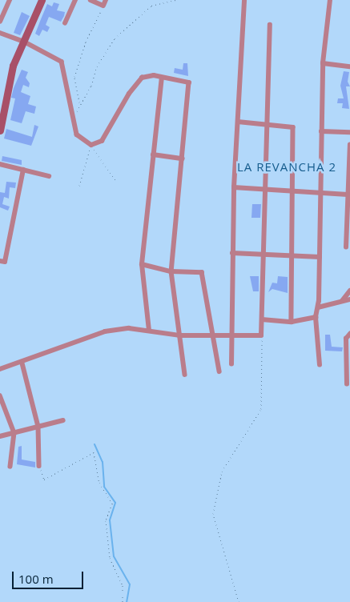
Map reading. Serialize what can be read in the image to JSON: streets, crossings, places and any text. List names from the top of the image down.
{
  "districts": ["LA REVANCHA 2"],
  "scale_bar": "100 m"
}
